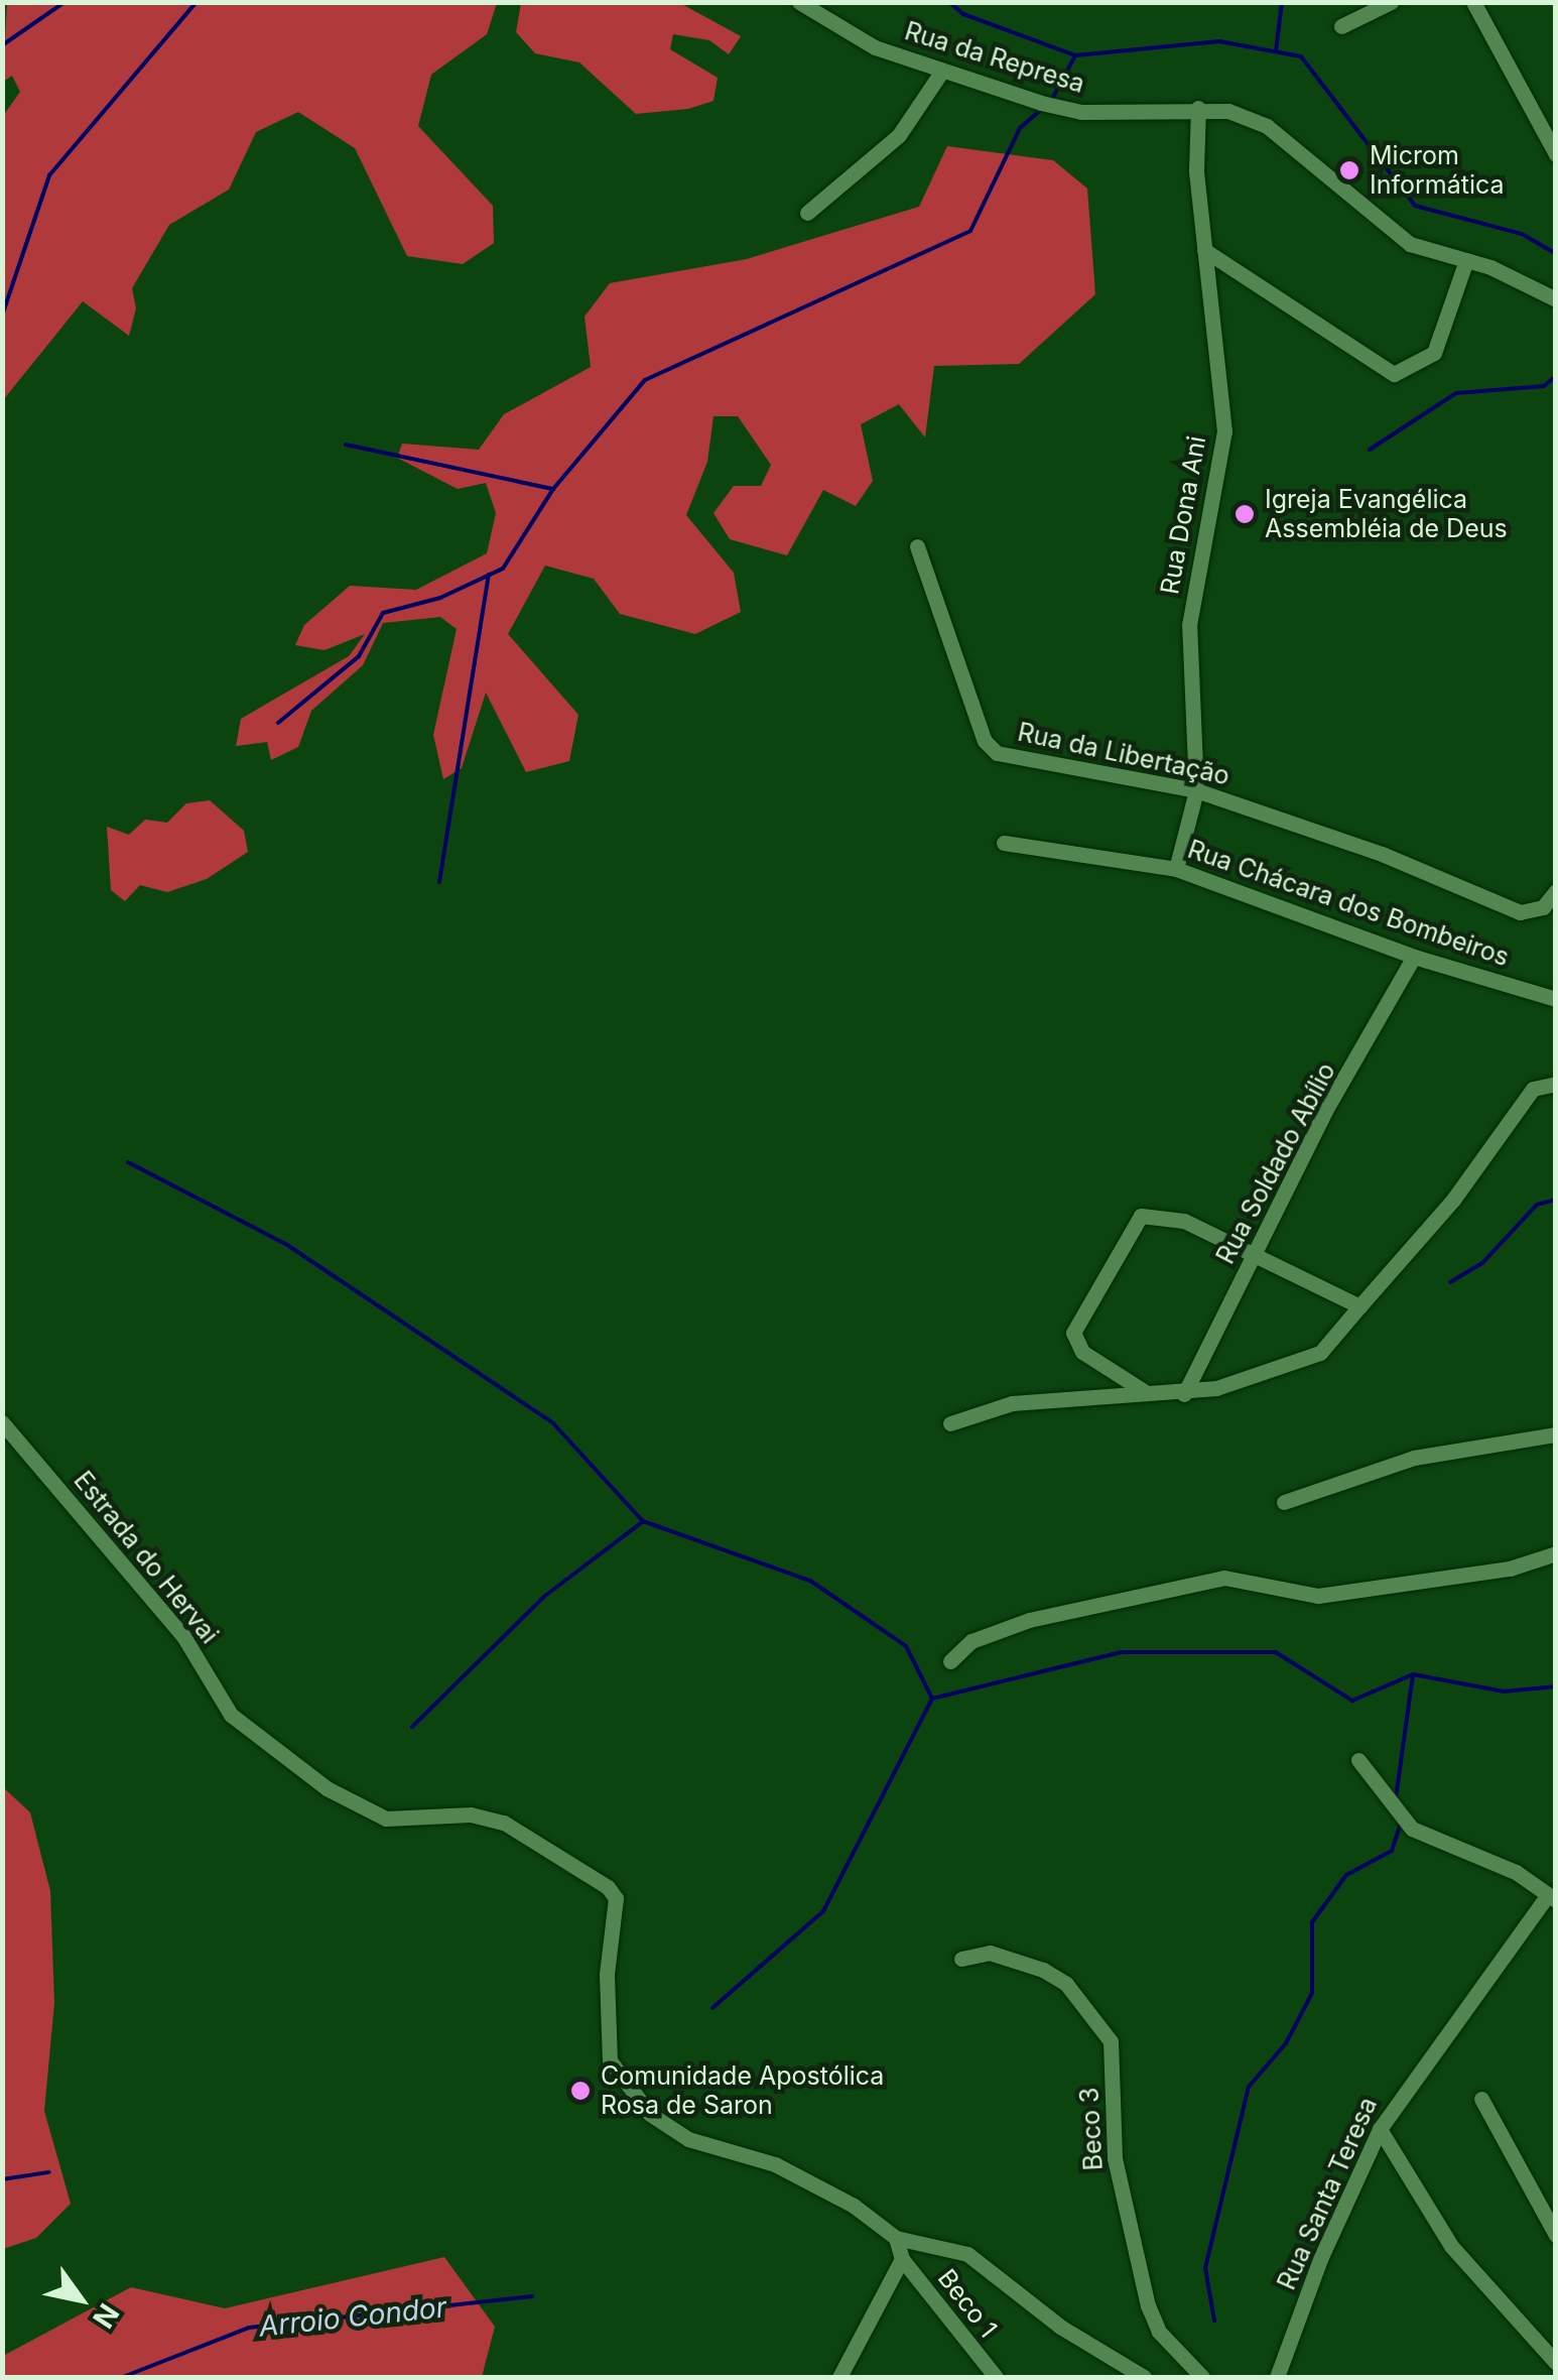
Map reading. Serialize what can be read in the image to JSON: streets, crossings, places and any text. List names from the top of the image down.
{
  "streets": {
    "street": [
      "Rua da Represa",
      "Rua Dona Ani",
      "Rua da Libertação",
      "Rua Chácara dos Bombeiros",
      "Rua Soldado Abílio",
      "Estrada do Hervai",
      "Beco 3",
      "Rua Santa Teresa",
      "Beco 1"
    ]
  },
  "crossings": [
    ["Rua da Represa", "Rua Dona Ani"],
    ["Rua Dona Ani", "Rua da Libertação"],
    ["Rua Dona Ani", "Rua Chácara dos Bombeiros"],
    ["Rua Chácara dos Bombeiros", "Rua Soldado Abílio"]
  ],
  "water": ["Arroio Condor"],
  "places": ["Microm Informática", "Igreja Evangélica Assembléia de Deus", "Comunidade Apostólica Rosa de Saron"],
  "north": "bottom right"
}
